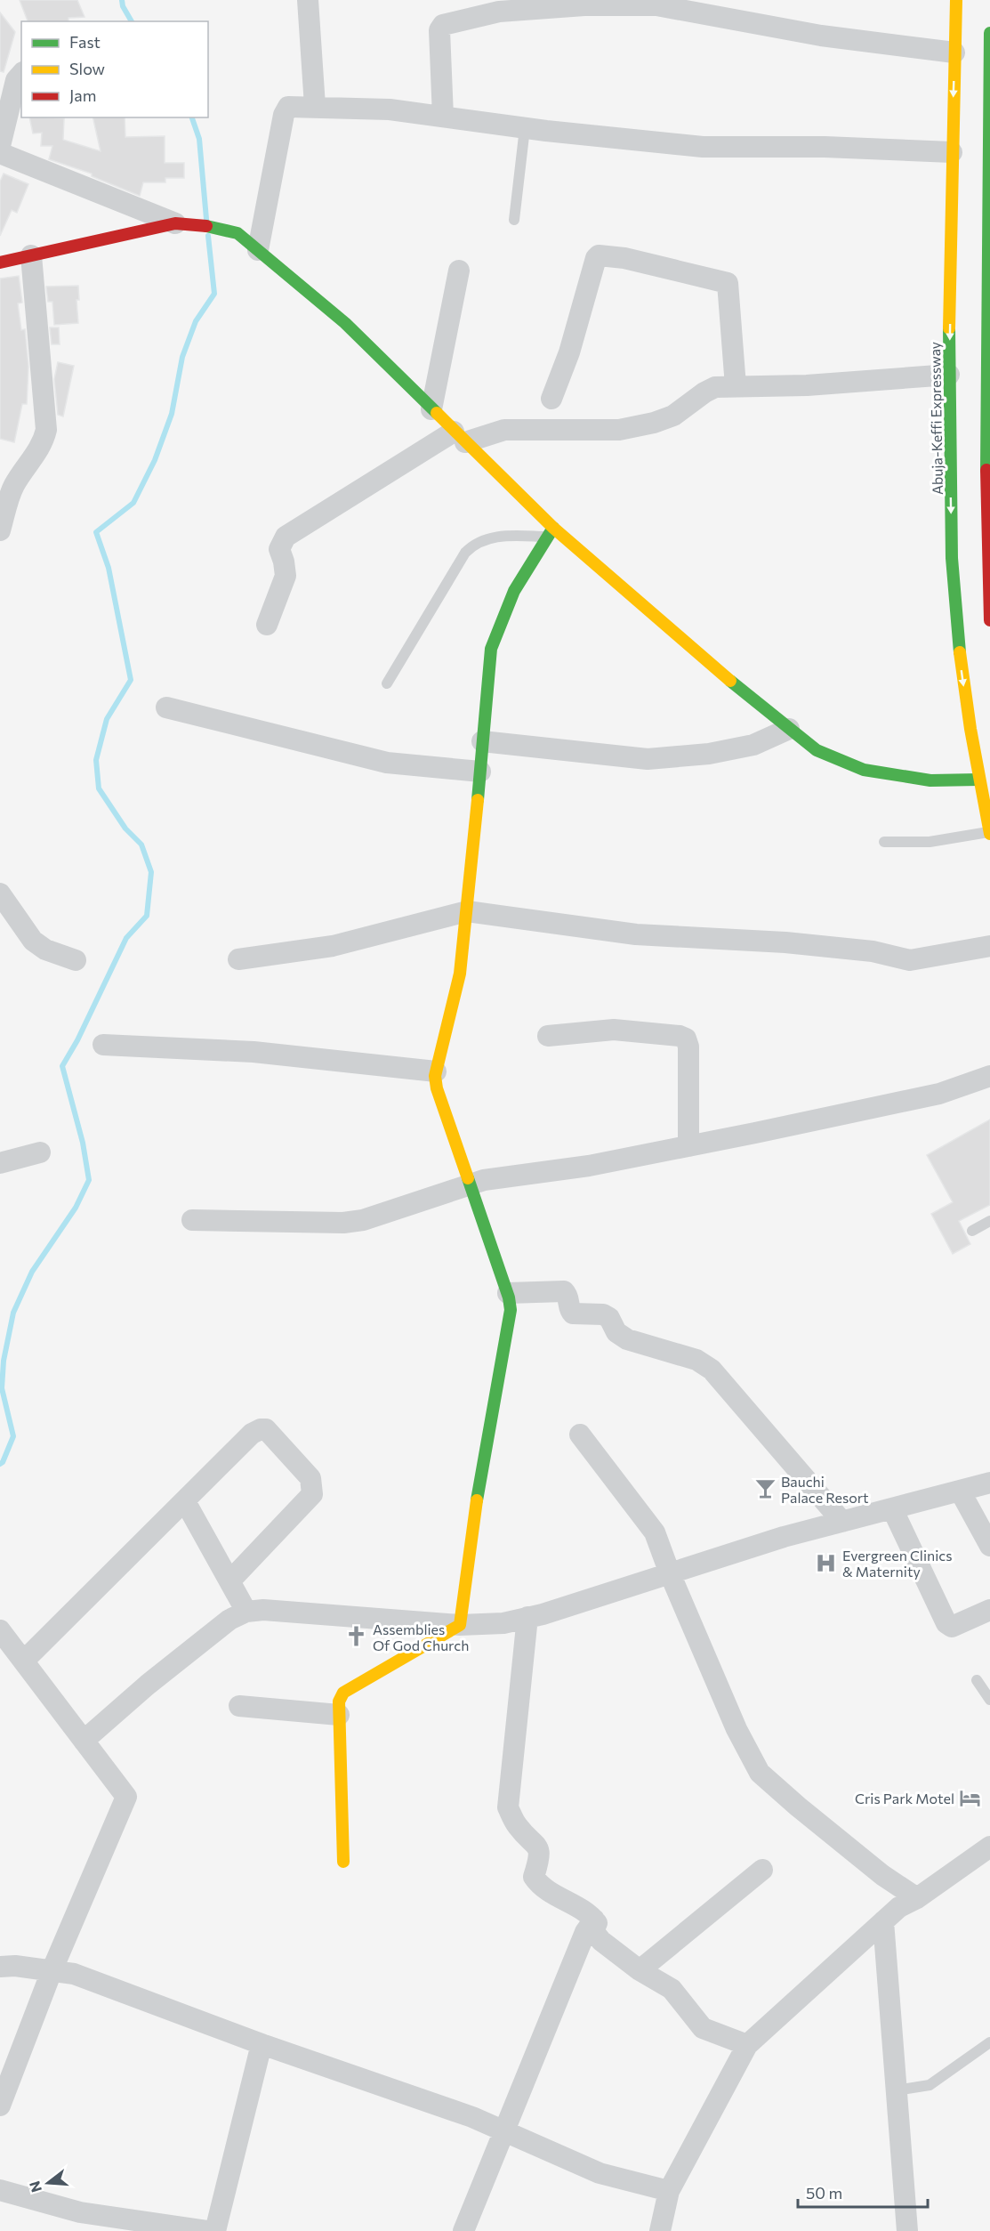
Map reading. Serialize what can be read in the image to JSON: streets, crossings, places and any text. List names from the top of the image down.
{
  "streets": {
    "main road": ["Abuja-Keffi Expressway"]
  },
  "places": {
    "bar": ["Bauchi Palace Resort"],
    "hospital": ["Evergreen Clinics & Maternity"],
    "church": ["Assemblies Of God Church"],
    "hotel": ["Cris Park Motel"]
  },
  "legend": ["Fast", "Slow", "Jam"],
  "scale_bar": "50 m",
  "north": "left"
}
